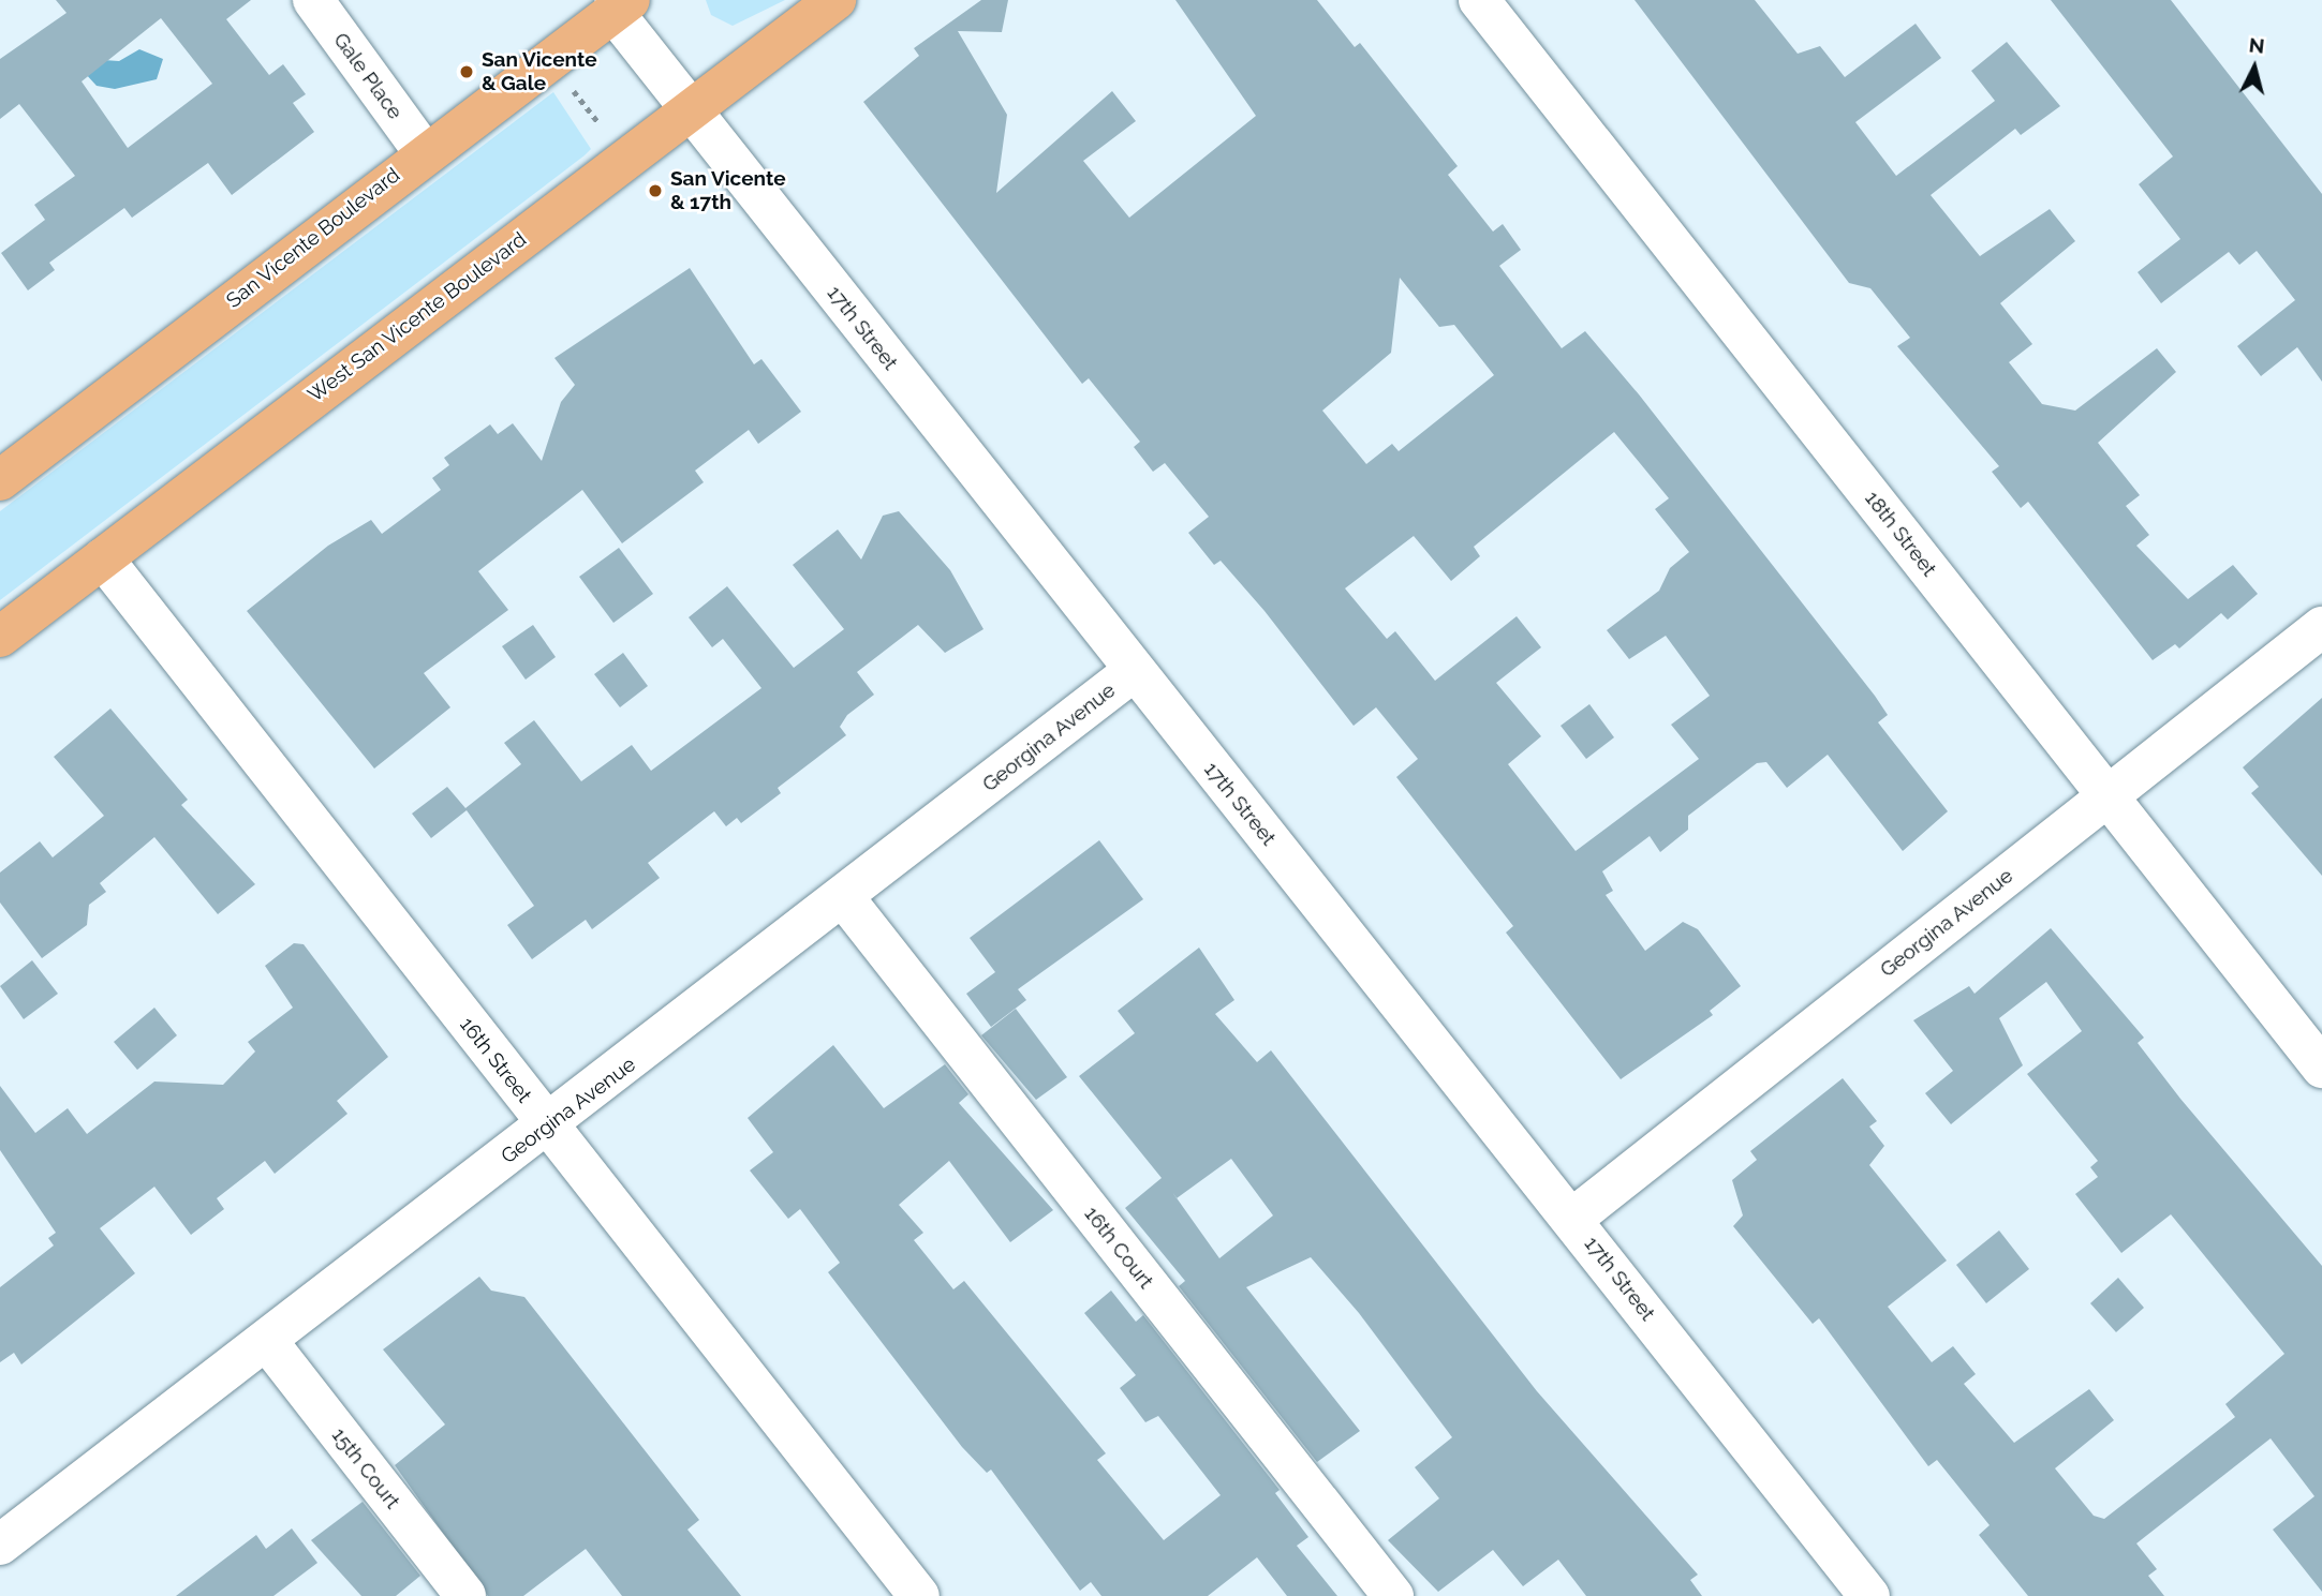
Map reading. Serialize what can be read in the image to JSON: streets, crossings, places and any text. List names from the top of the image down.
{
  "streets": {
    "main road": ["San Vicente Boulevard", "West San Vicente Boulevard"],
    "street": [
      "Gale Place",
      "17th Street",
      "18th Street",
      "Georgina Avenue",
      "16th Street",
      "16th Court",
      "15th Court"
    ]
  },
  "crossings": [
    ["Gale Place", "San Vicente Boulevard"],
    ["San Vicente Boulevard", "17th Street"],
    ["West San Vicente Boulevard", "17th Street"],
    ["West San Vicente Boulevard", "16th Street"],
    ["17th Street", "Georgina Avenue"],
    ["18th Street", "Georgina Avenue"],
    ["Georgina Avenue", "16th Street"],
    ["Georgina Avenue", "16th Court"],
    ["Georgina Avenue", "15th Court"]
  ],
  "places": ["San Vicente & Gale", "San Vicente & 17th"],
  "north": "top"
}
